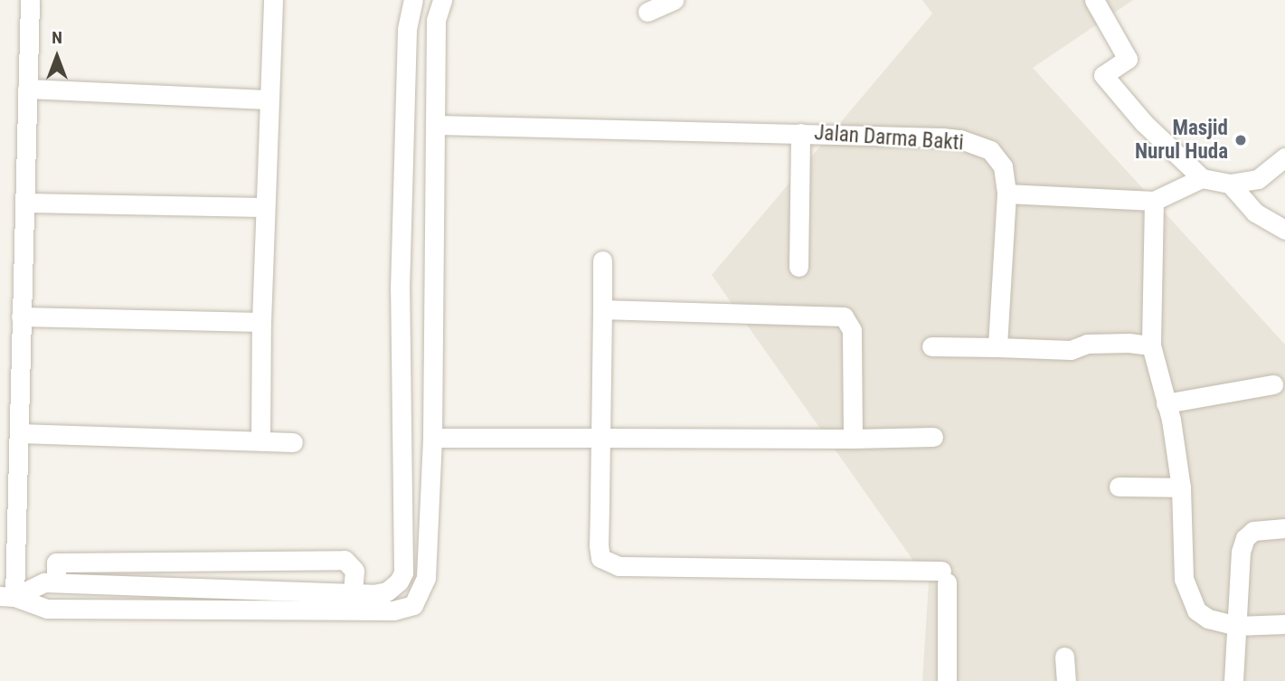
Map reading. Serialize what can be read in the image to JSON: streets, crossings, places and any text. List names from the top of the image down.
{
  "streets": {
    "street": ["Jalan Darma Bakti"]
  },
  "places": ["Masjid Nurul Huda"],
  "north": "top"
}
